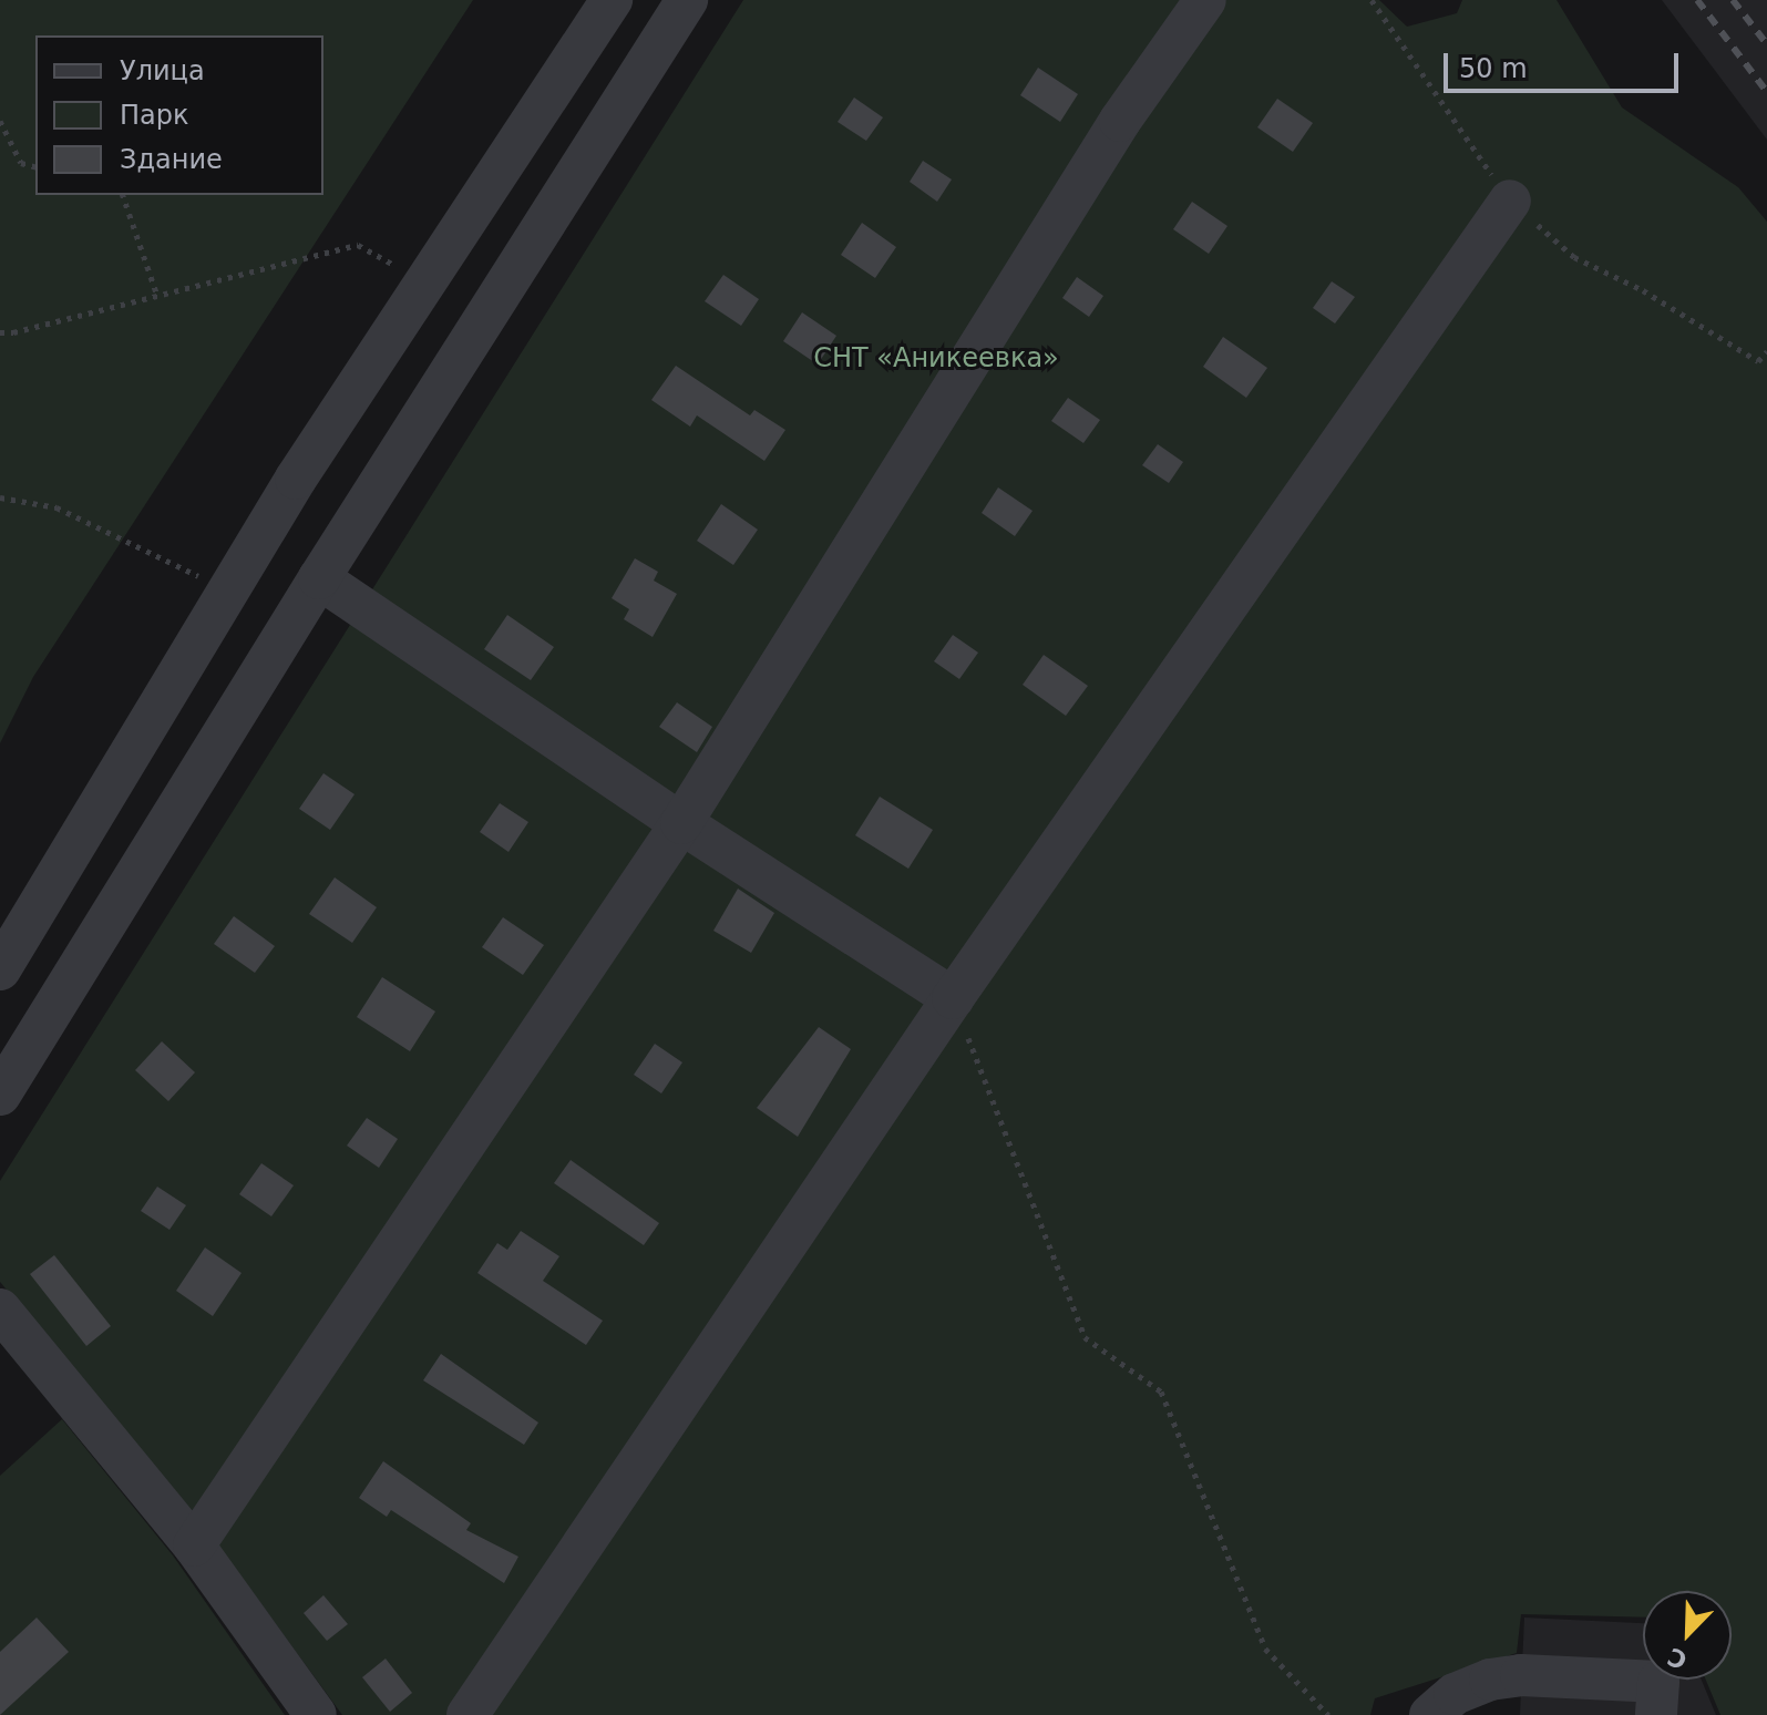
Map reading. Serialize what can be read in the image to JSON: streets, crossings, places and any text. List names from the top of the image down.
{
  "parks": ["СНТ «Аникеевка»"],
  "legend": ["Улица", "Парк", "Здание"],
  "scale_bar": "50 m",
  "north": "bottom left"
}
